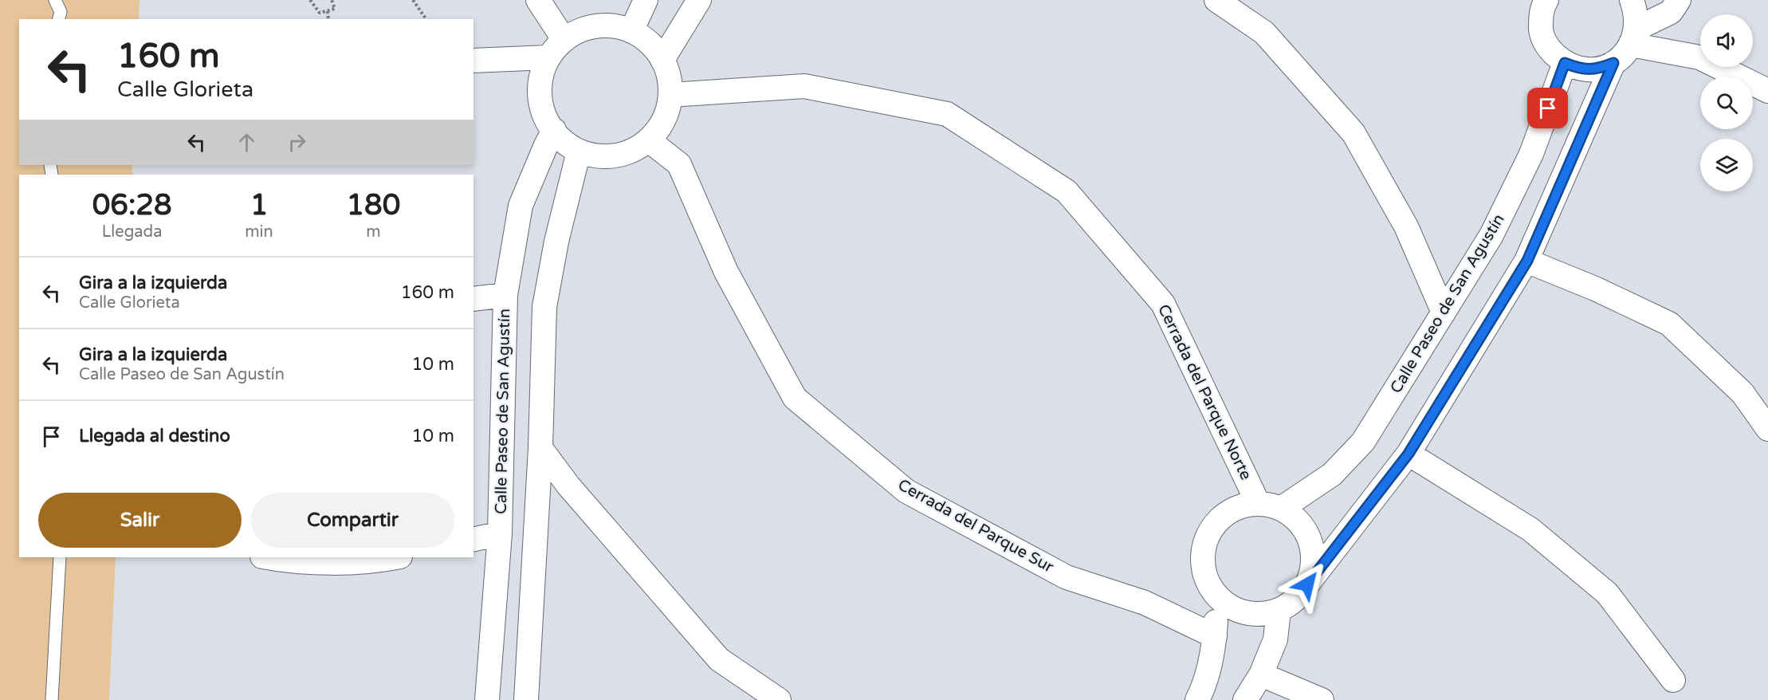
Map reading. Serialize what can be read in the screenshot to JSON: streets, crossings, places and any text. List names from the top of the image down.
{
  "streets": {
    "street": ["Calle Paseo de San Agustín", "Cerrada del Parque Norte", "Cerrada del Parque Sur"]
  },
  "crossings": [
    ["Calle Paseo de San Agustín", "Cerrada del Parque Norte"],
    ["Calle Paseo de San Agustín", "Cerrada del Parque Sur"],
    ["Cerrada del Parque Norte", "Cerrada del Parque Sur"]
  ],
  "page": {
    "turn": ["160 m", "Calle Glorieta"],
    "eta": [
      "06:28",
      "Llegada",
      "1",
      "min",
      "180",
      "m"
    ],
    "list": [
      {
        "name": "Gira a la izquierda",
        "note": "Calle Glorieta",
        "value": "160 m"
      },
      {
        "name": "Gira a la izquierda",
        "note": "Calle Paseo de San Agustín",
        "value": "10 m"
      },
      {
        "name": "Llegada al destino",
        "value": "10 m"
      }
    ],
    "buttons": ["Salir", "Compartir"]
  }
}
